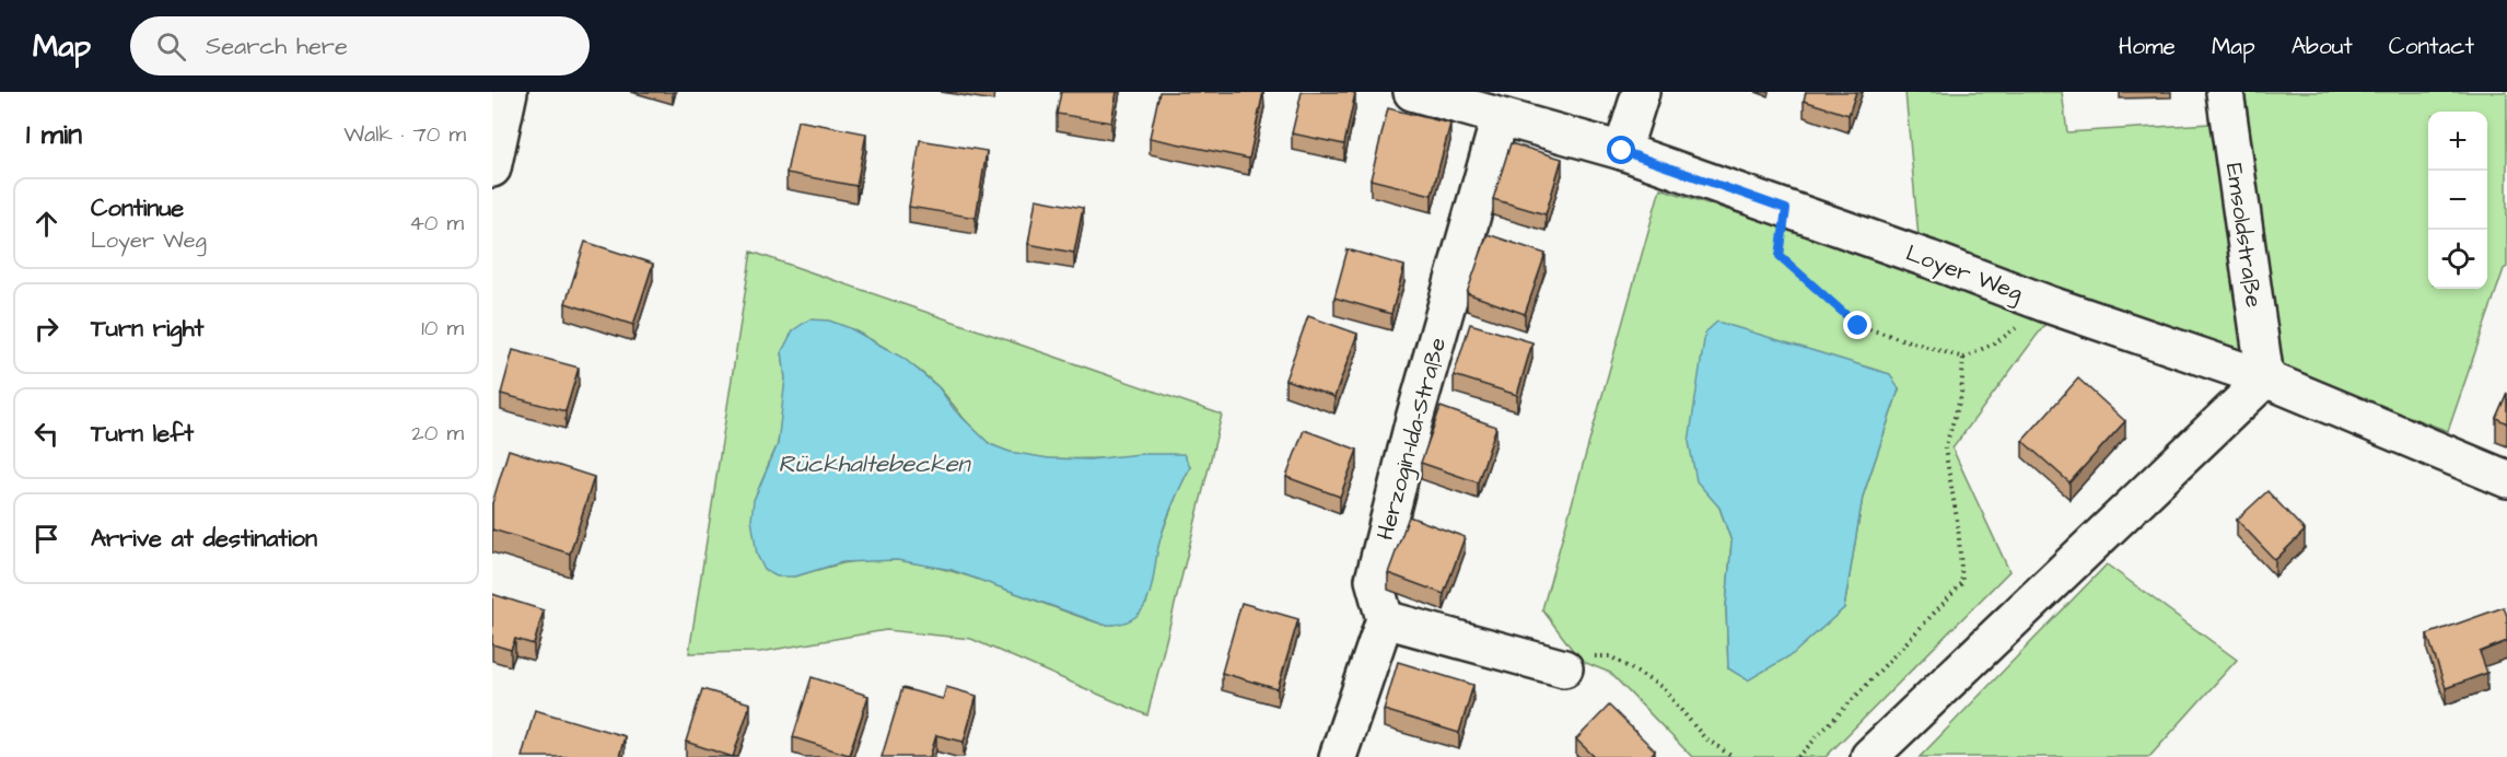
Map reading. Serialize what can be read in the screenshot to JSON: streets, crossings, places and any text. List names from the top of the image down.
{
  "streets": {
    "street": ["Emsoldstraße", "Loyer Weg", "Herzogin-Ida-Straße"]
  },
  "crossings": [
    ["Emsoldstraße", "Loyer Weg"],
    ["Loyer Weg", "Herzogin-Ida-Straße"]
  ],
  "water": ["Rückhaltebecken"],
  "page": {
    "header": "Map",
    "search": "Search here",
    "nav": [
      "Home",
      "Map",
      "About",
      "Contact"
    ],
    "heading": ["1 min", "Walk · 70 m"],
    "map_buttons": ["+", "−"],
    "list": [
      ["Continue", "Loyer Weg", "40 m"],
      ["Turn right", "10 m"],
      ["Turn left", "20 m"],
      "Arrive at destination"
    ]
  }
}
